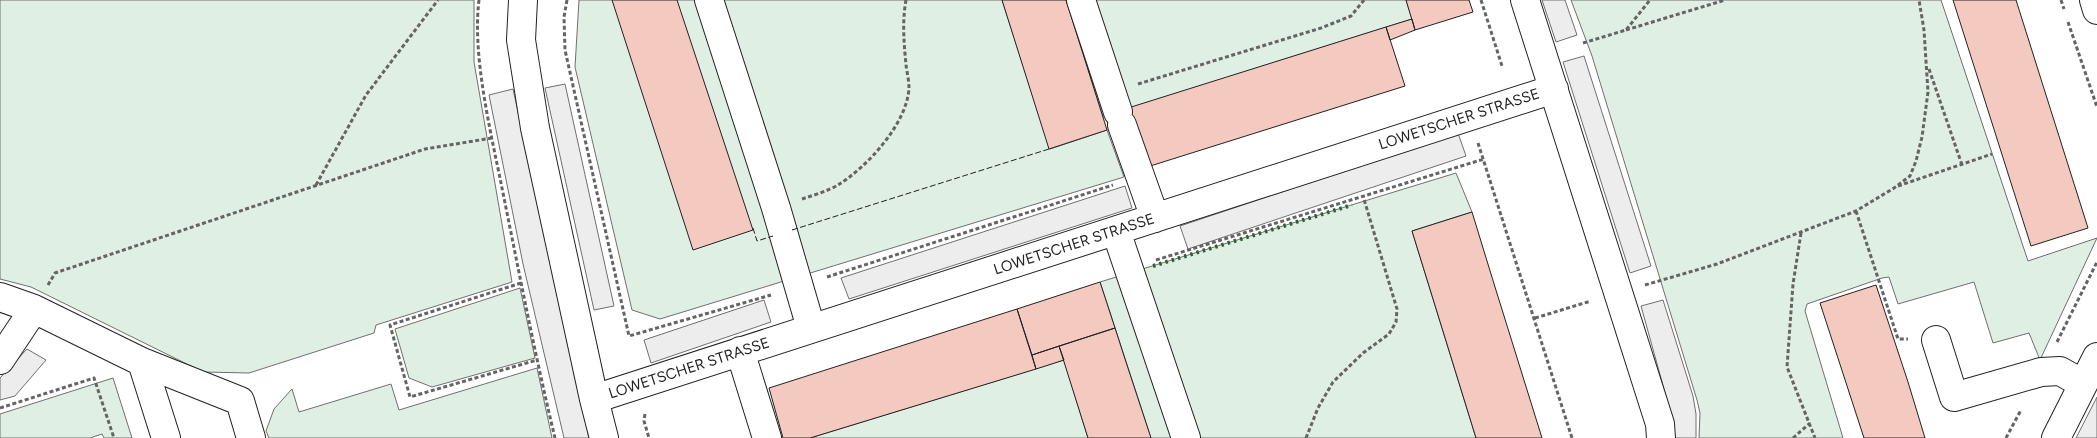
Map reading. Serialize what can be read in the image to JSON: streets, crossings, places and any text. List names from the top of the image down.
{
  "streets": {
    "street": ["LOWETSCHER STRASSE"]
  }
}
